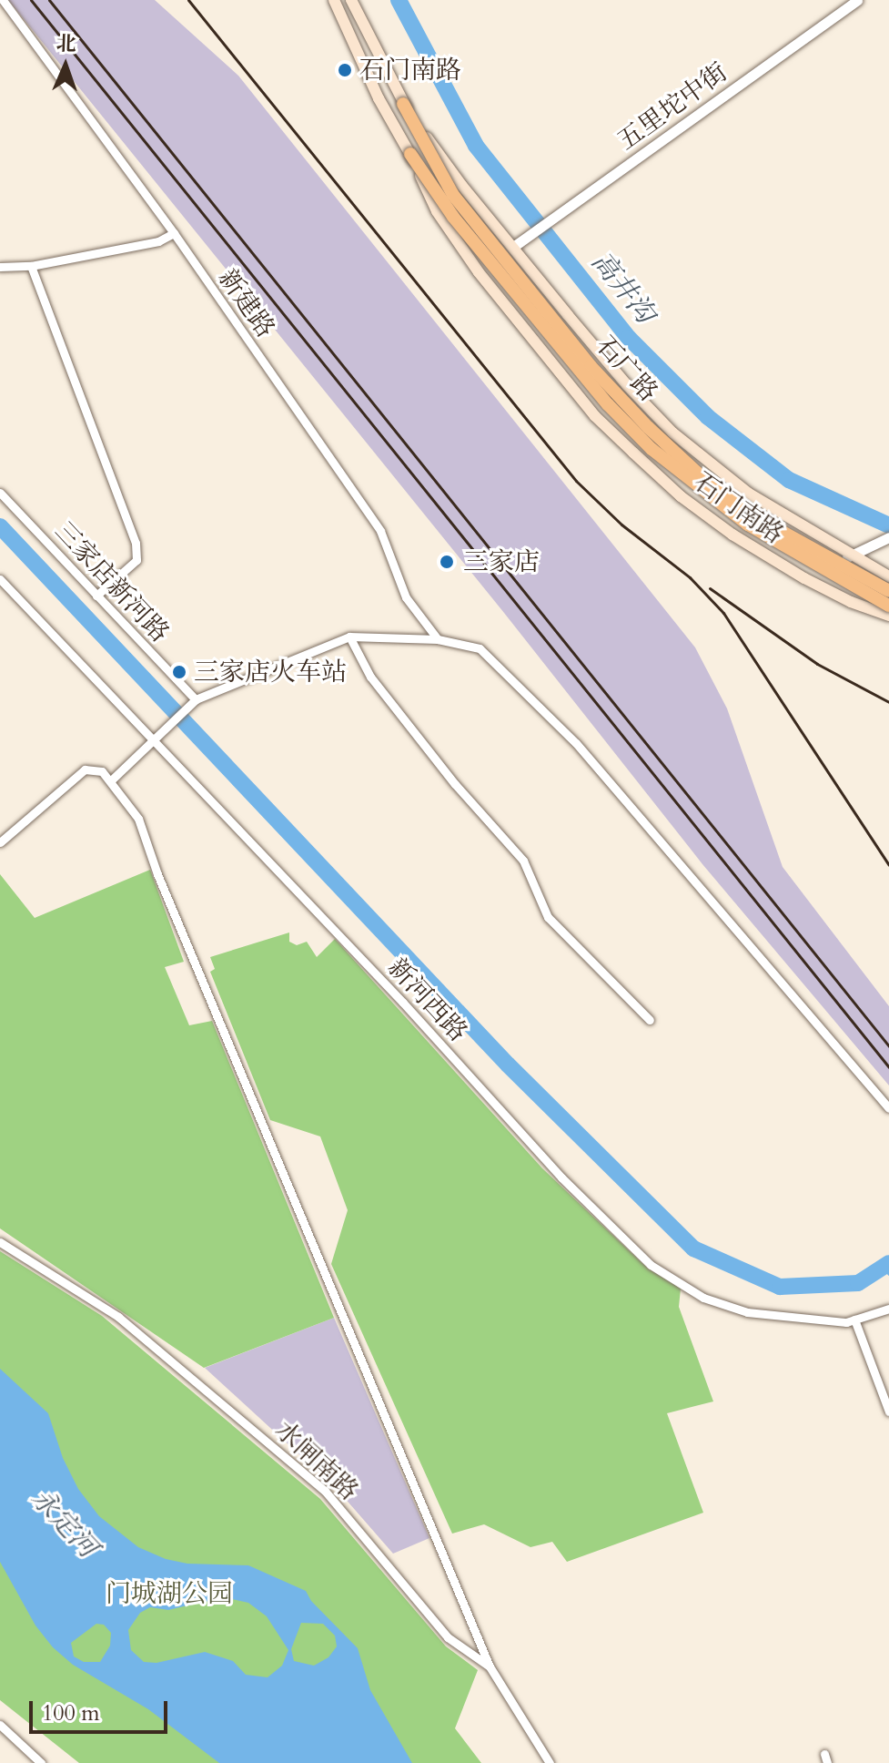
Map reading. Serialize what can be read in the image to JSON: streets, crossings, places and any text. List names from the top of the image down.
{
  "streets": {
    "main road": ["石广路", "石门南路"],
    "street": [
      "五里坨中街",
      "新建路",
      "三家店新河路",
      "新河西路",
      "水闸南路"
    ]
  },
  "crossings": [
    ["五里坨中街", "石门南路"],
    ["石广路", "石门南路"]
  ],
  "water": ["高井沟", "永定河"],
  "parks": ["门城湖公园"],
  "places": ["石门南路", "三家店", "三家店火车站"],
  "scale_bar": "100 m",
  "north": "top"
}
